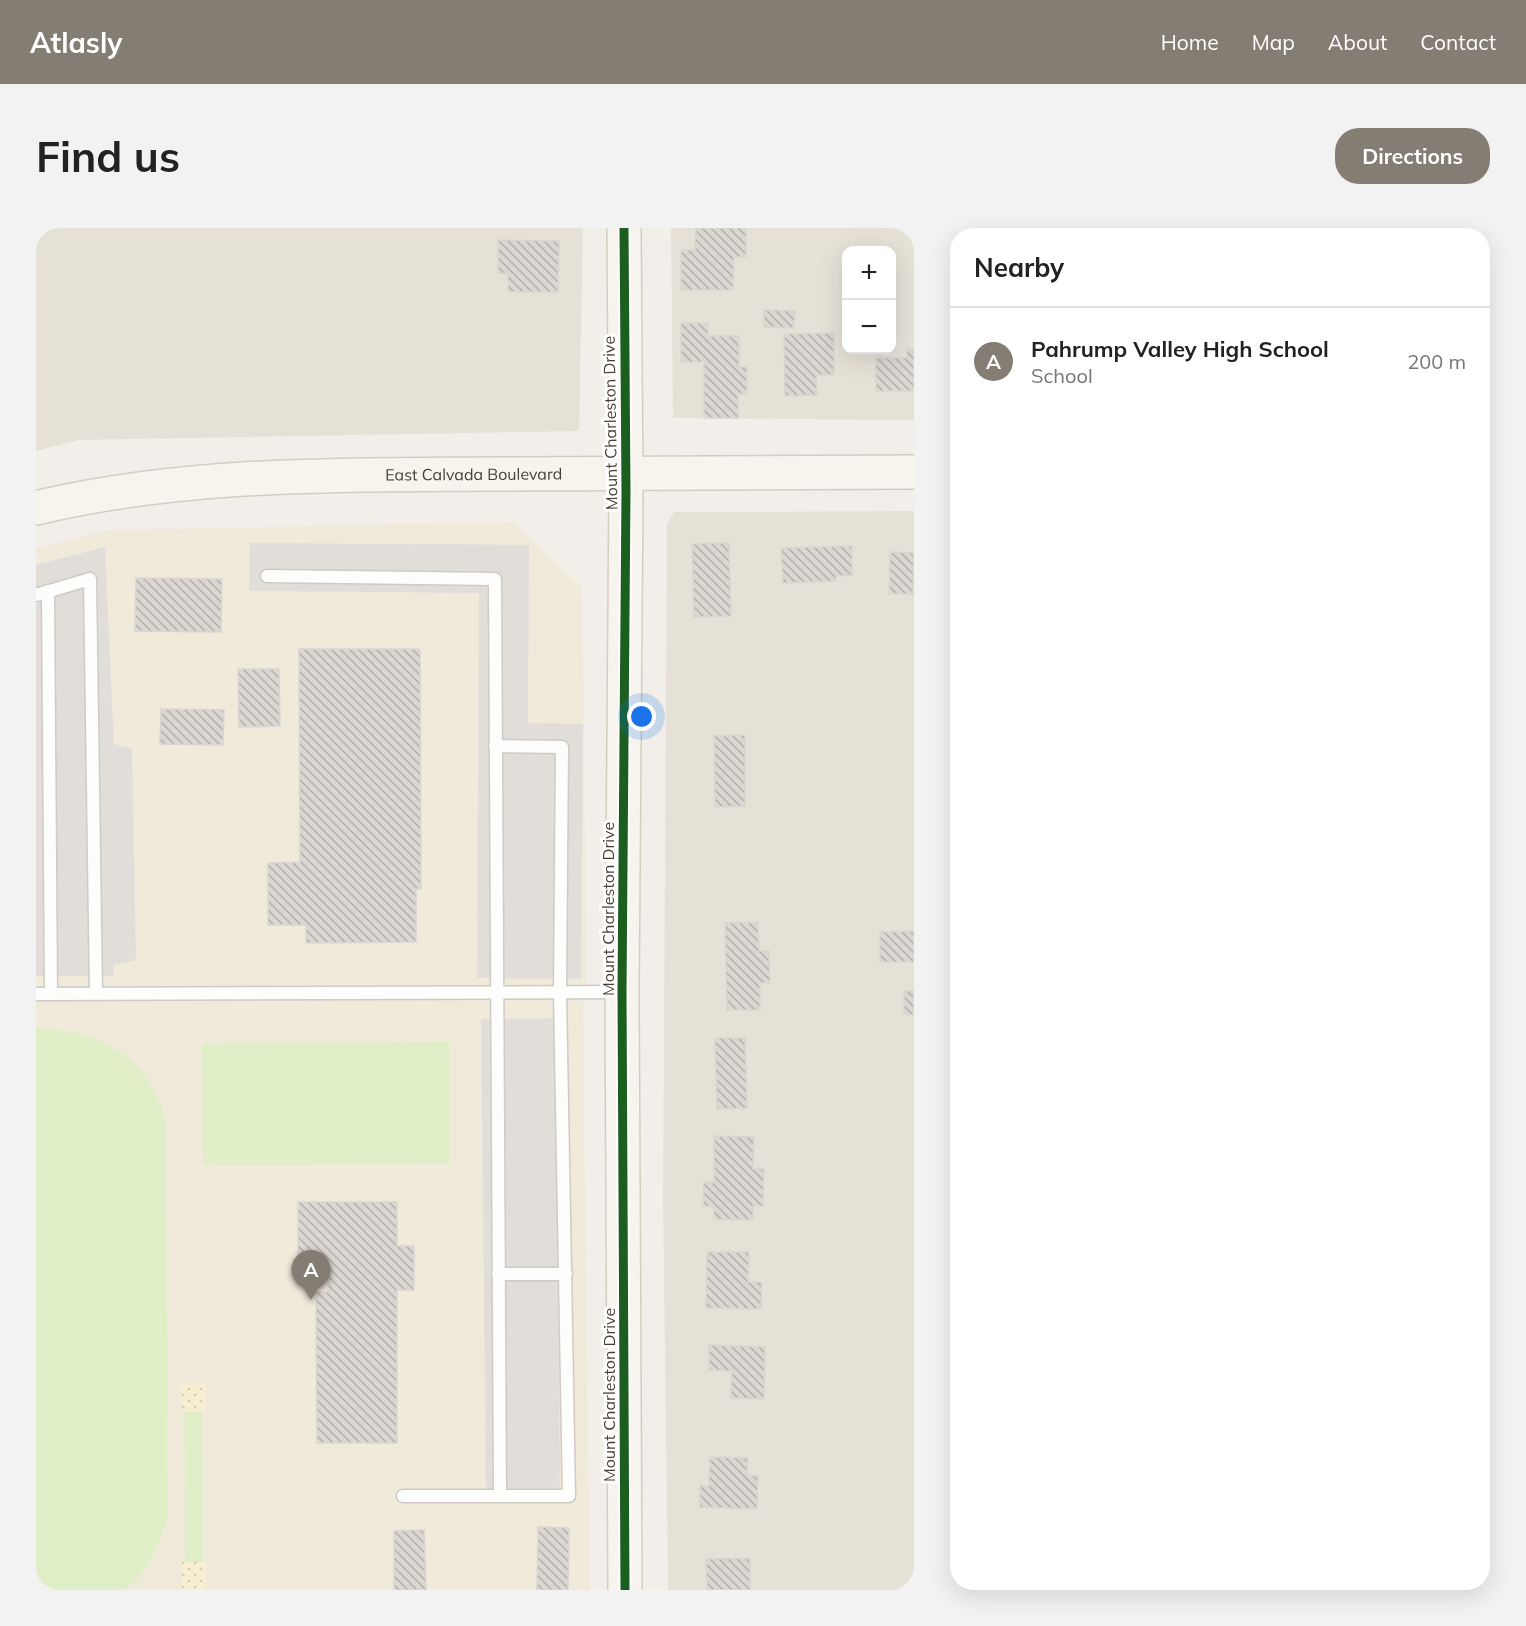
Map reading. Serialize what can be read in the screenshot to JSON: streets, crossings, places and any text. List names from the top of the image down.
{
  "streets": {
    "street": ["Mount Charleston Drive", "East Calvada Boulevard"]
  },
  "crossings": [
    ["Mount Charleston Drive", "East Calvada Boulevard"]
  ],
  "page": {
    "header": "Atlasly",
    "nav": [
      "Home",
      "Map",
      "About",
      "Contact"
    ],
    "buttons": "Directions",
    "title": "Find us",
    "heading": "Nearby",
    "map_buttons": ["+", "−"],
    "list": [
      {
        "mark": "A",
        "name": "Pahrump Valley High School",
        "note": "School",
        "value": "200 m"
      }
    ],
    "pins": "A"
  }
}
